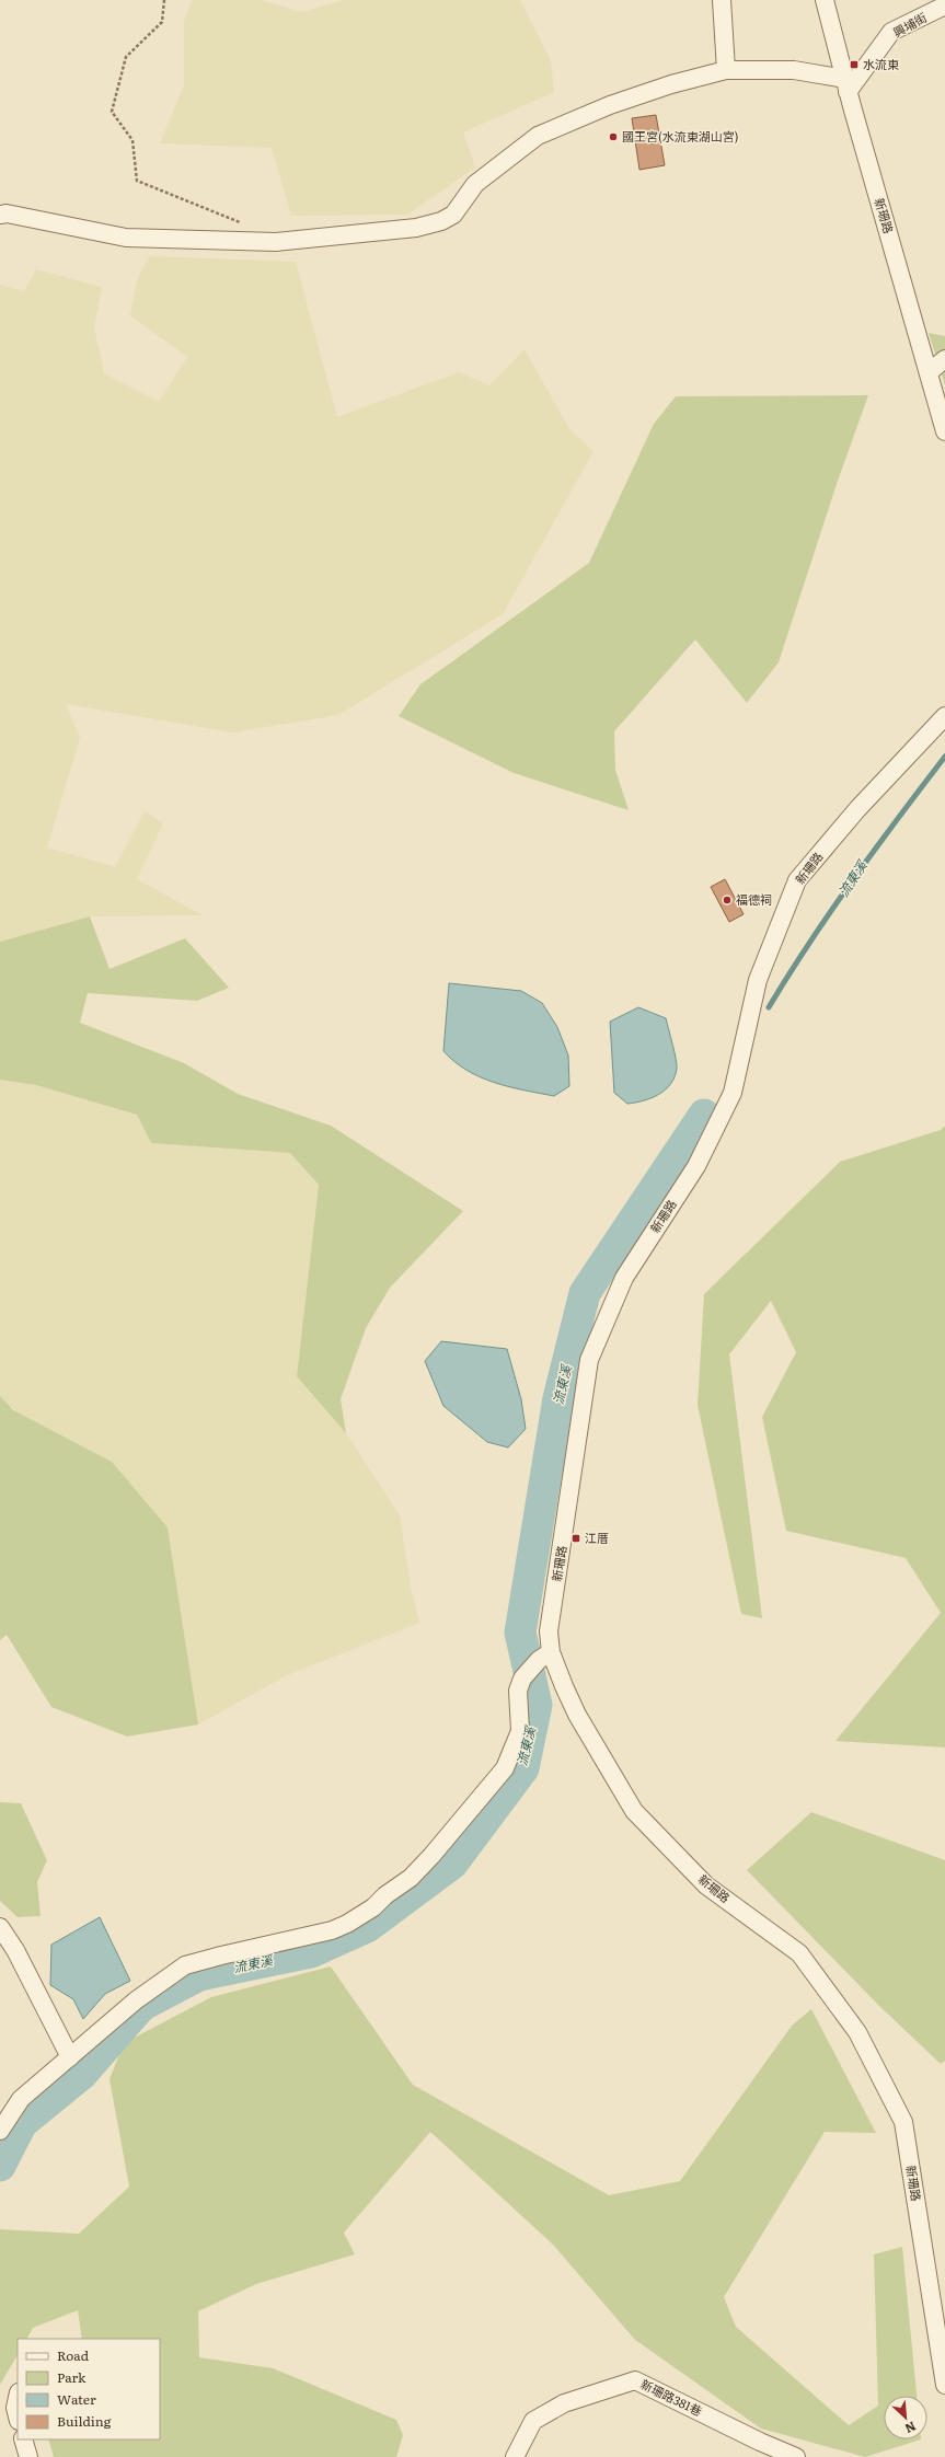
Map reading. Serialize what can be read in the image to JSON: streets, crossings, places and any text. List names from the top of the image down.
{
  "streets": {
    "street": ["興埔街", "新珊路", "新珊路381巷"]
  },
  "crossings": [
    ["興埔街", "新珊路"]
  ],
  "water": ["流東溪"],
  "places": {
    "transit": ["水流東", "江厝"],
    "other": ["國王宮(水流東湖山宮)", "福德祠"]
  },
  "legend": [
    "Road",
    "Park",
    "Water",
    "Building"
  ],
  "north": "bottom right"
}
